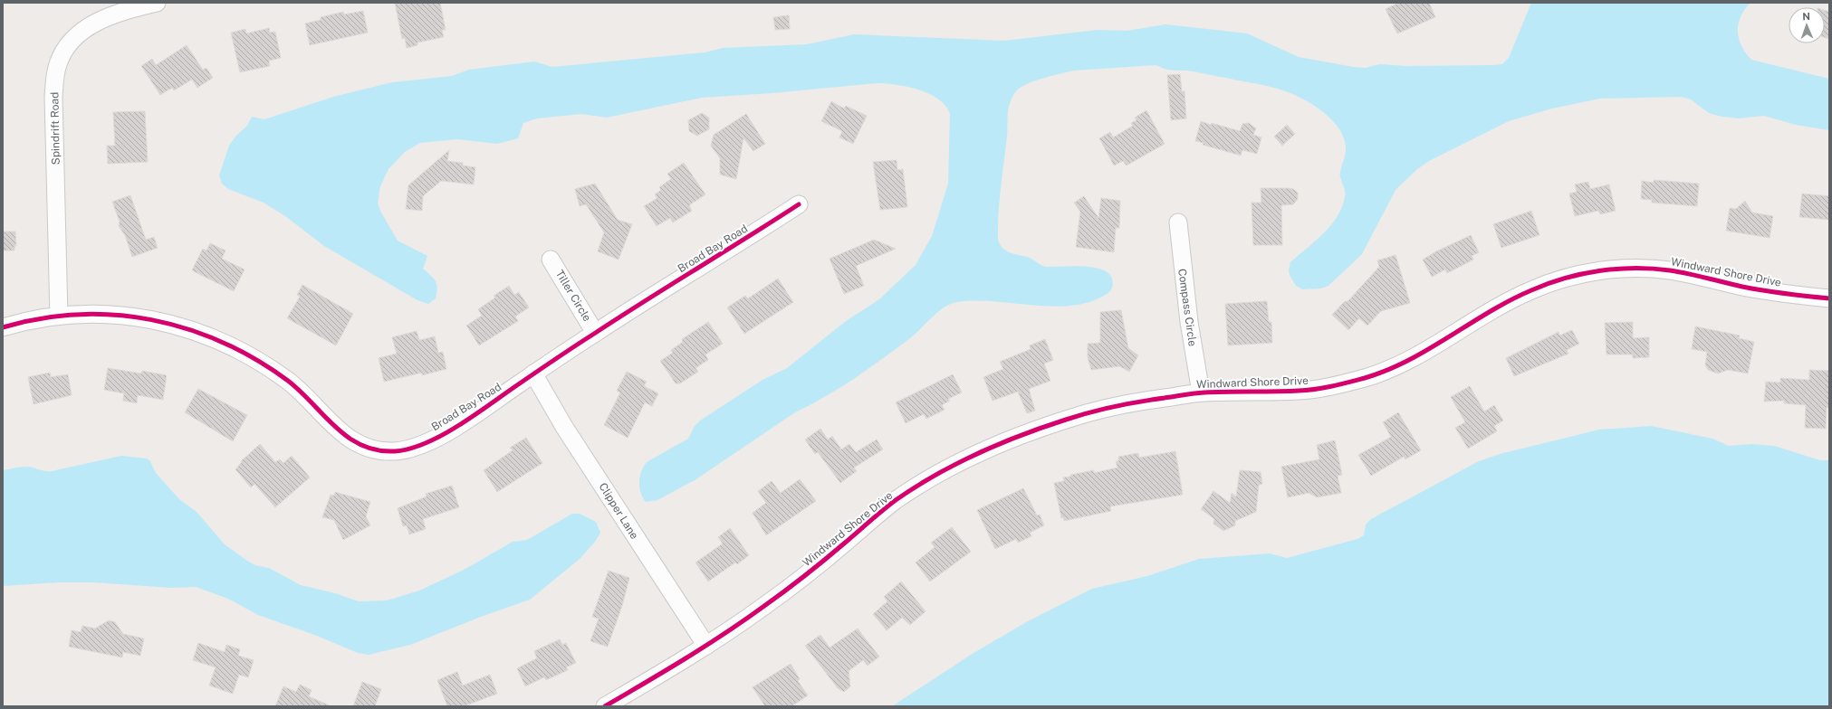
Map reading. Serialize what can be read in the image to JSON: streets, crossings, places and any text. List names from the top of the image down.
{
  "streets": {
    "street": [
      "Spindrift Road",
      "Broad Bay Road",
      "Windward Shore Drive",
      "Tiller Circle",
      "Compass Circle",
      "Clipper Lane"
    ]
  },
  "crossings": [
    ["Spindrift Road", "Broad Bay Road"],
    ["Broad Bay Road", "Tiller Circle"],
    ["Broad Bay Road", "Clipper Lane"],
    ["Windward Shore Drive", "Compass Circle"],
    ["Windward Shore Drive", "Clipper Lane"]
  ],
  "north": "top"
}
